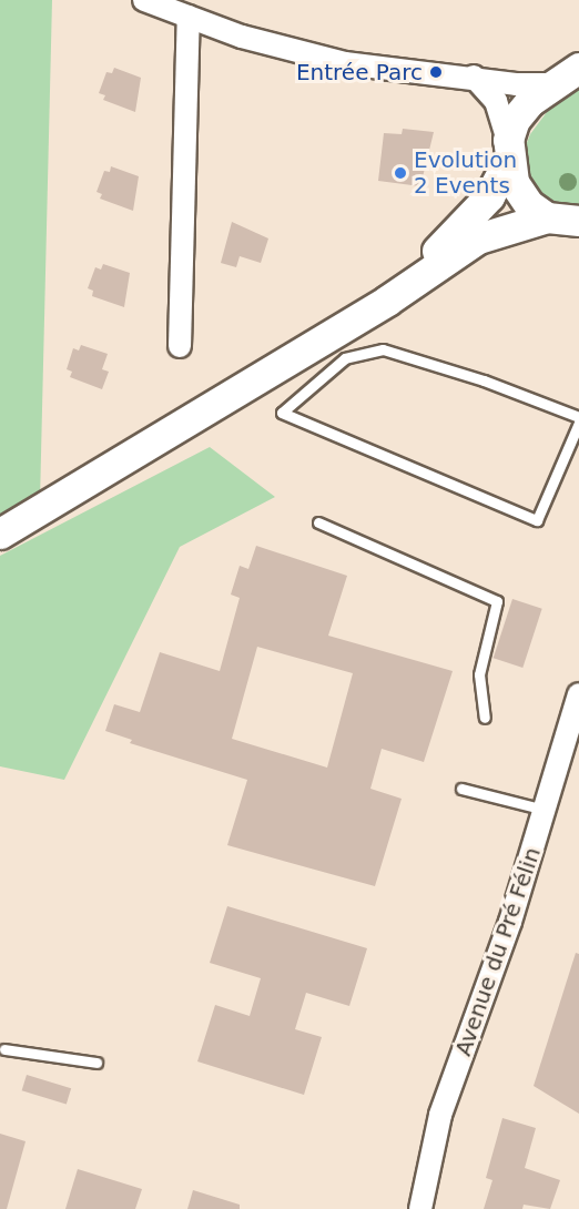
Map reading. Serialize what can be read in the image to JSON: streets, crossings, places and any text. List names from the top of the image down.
{
  "streets": {
    "street": ["Avenue du Pré Félin"]
  },
  "places": ["Entrée Parc", "Evolution 2 Events"]
}
